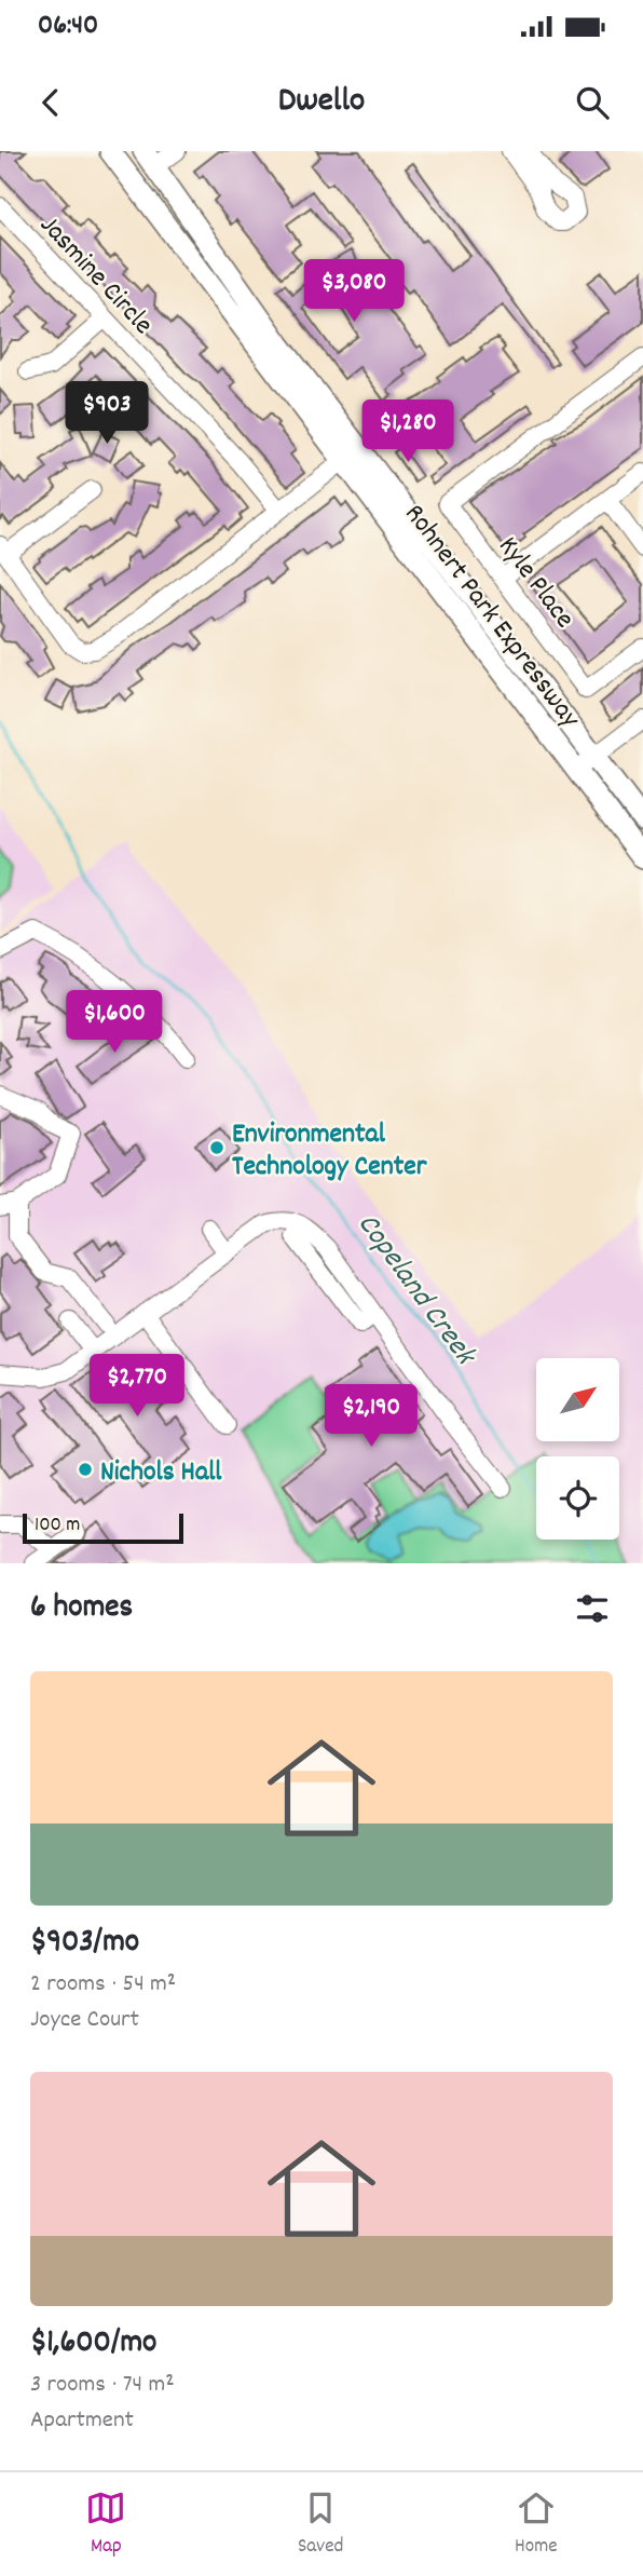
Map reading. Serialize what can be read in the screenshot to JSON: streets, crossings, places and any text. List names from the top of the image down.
{
  "streets": {
    "main road": ["Rohnert Park Expressway"],
    "street": ["Jasmine Circle", "Kyle Place"]
  },
  "water": ["Copeland Creek"],
  "places": ["Environmental Technology Center", "Nichols Hall"],
  "scale_bar": "100 m",
  "north": "top right",
  "page": {
    "status": "06:40",
    "header": "Dwello",
    "price": [
      "$3,080",
      "$903",
      "$1,280",
      "$1,600",
      "$2,770",
      "$2,190"
    ],
    "scale": "100 m",
    "heading": "6 homes",
    "list": [
      {
        "name": "$903/mo",
        "note": "2 rooms · 54 m² · Joyce Court"
      },
      {
        "name": "$1,600/mo",
        "note": "3 rooms · 74 m² · Apartment"
      }
    ],
    "tabs": ["Map", "Saved", "Home"]
  }
}
